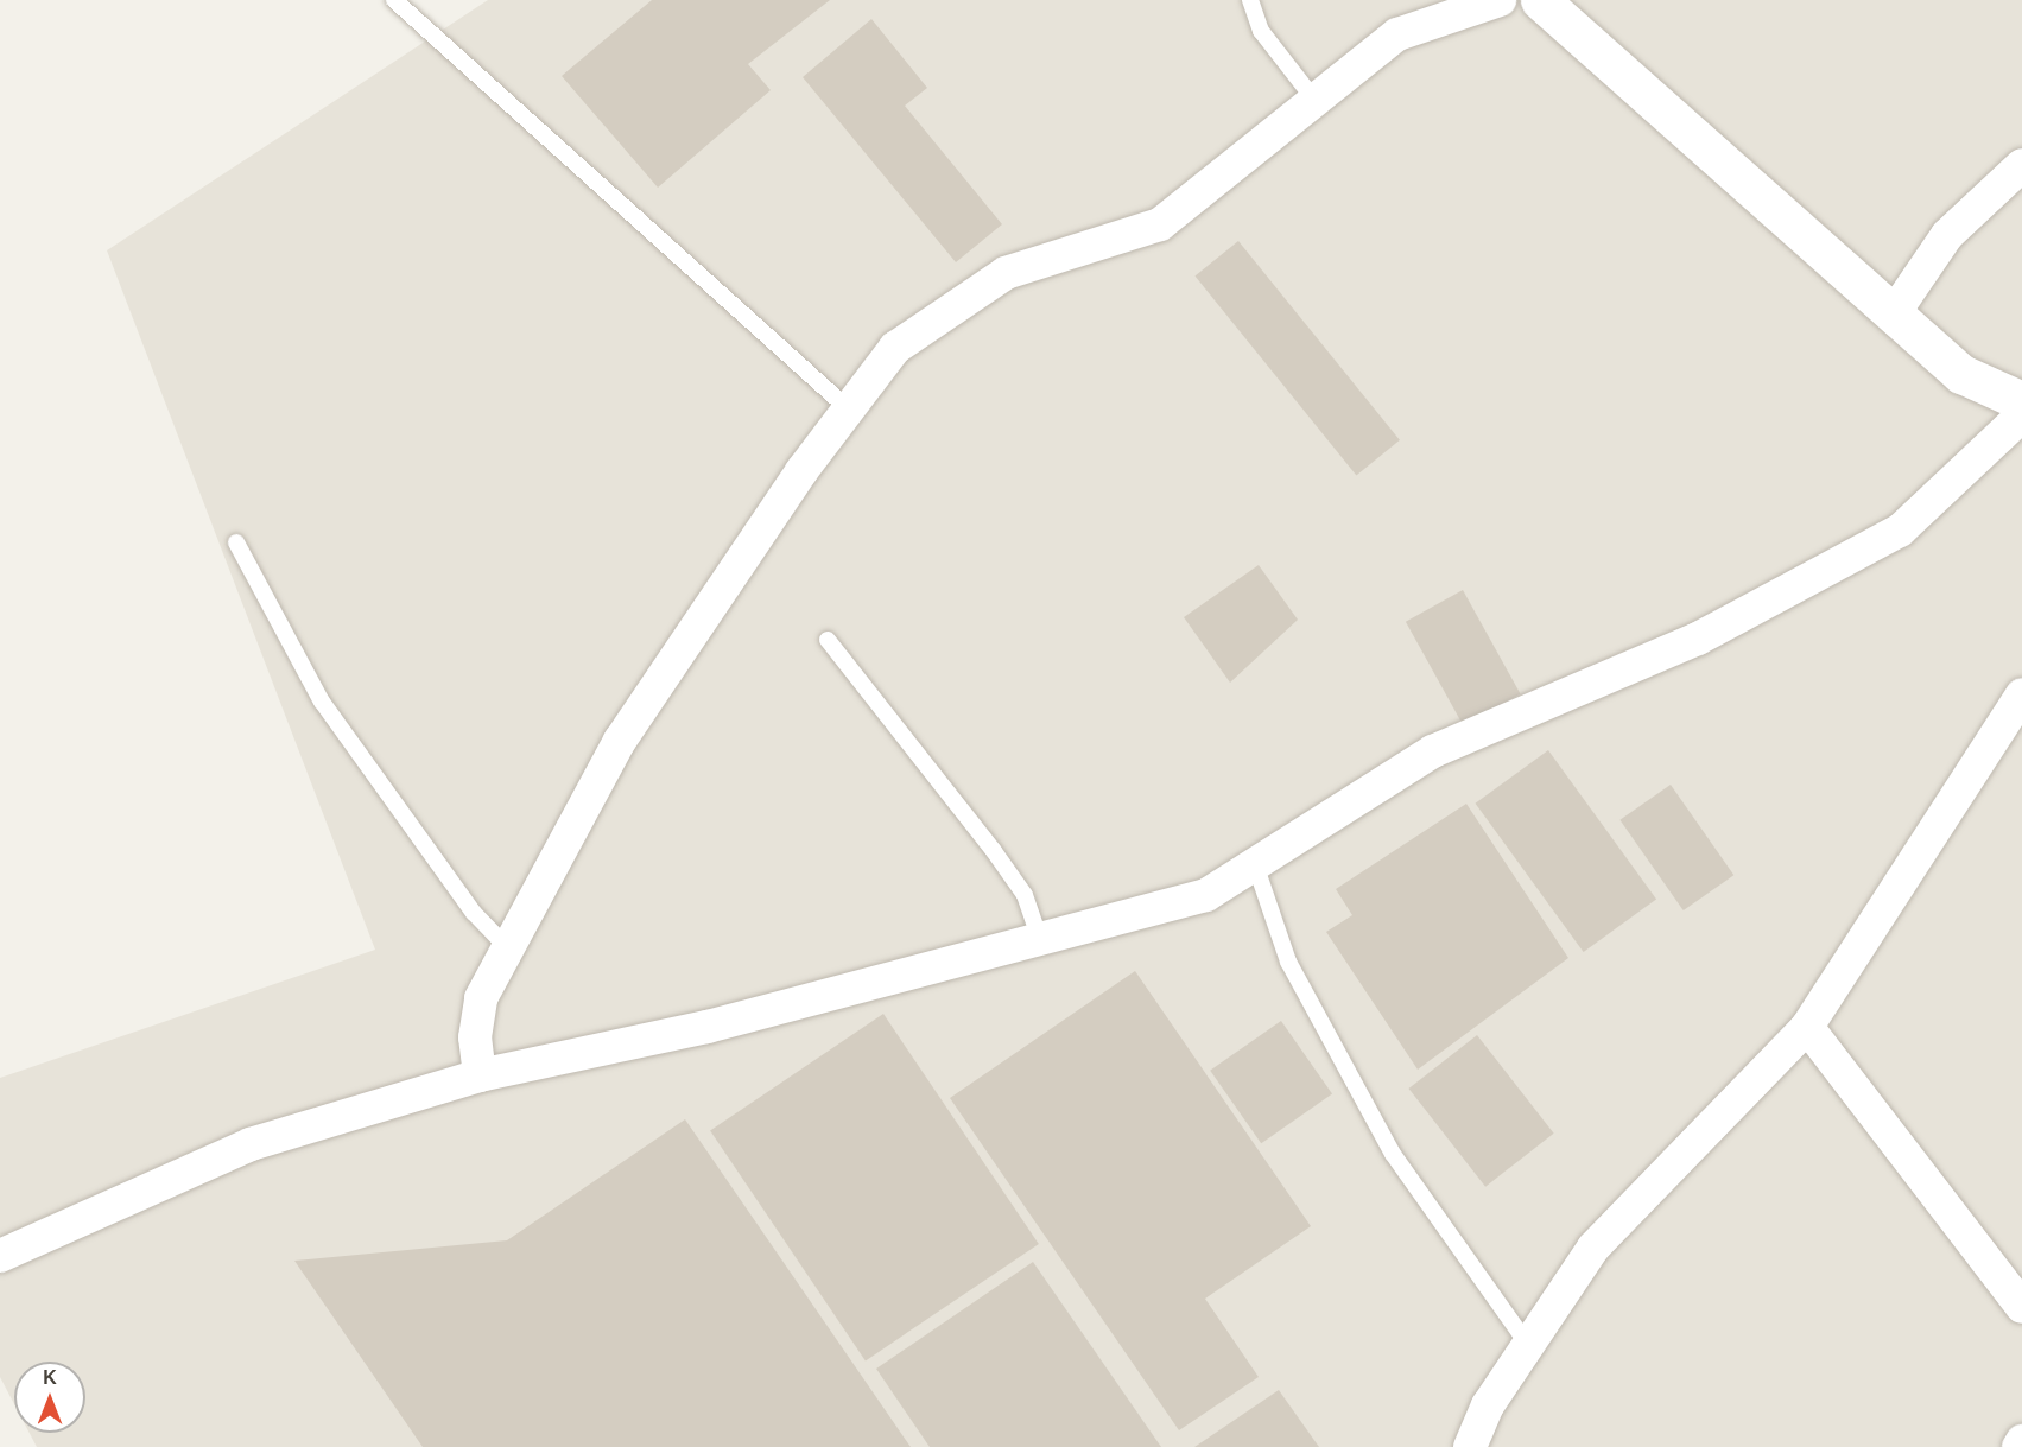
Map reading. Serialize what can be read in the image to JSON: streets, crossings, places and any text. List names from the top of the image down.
{
  "north": "top"
}
